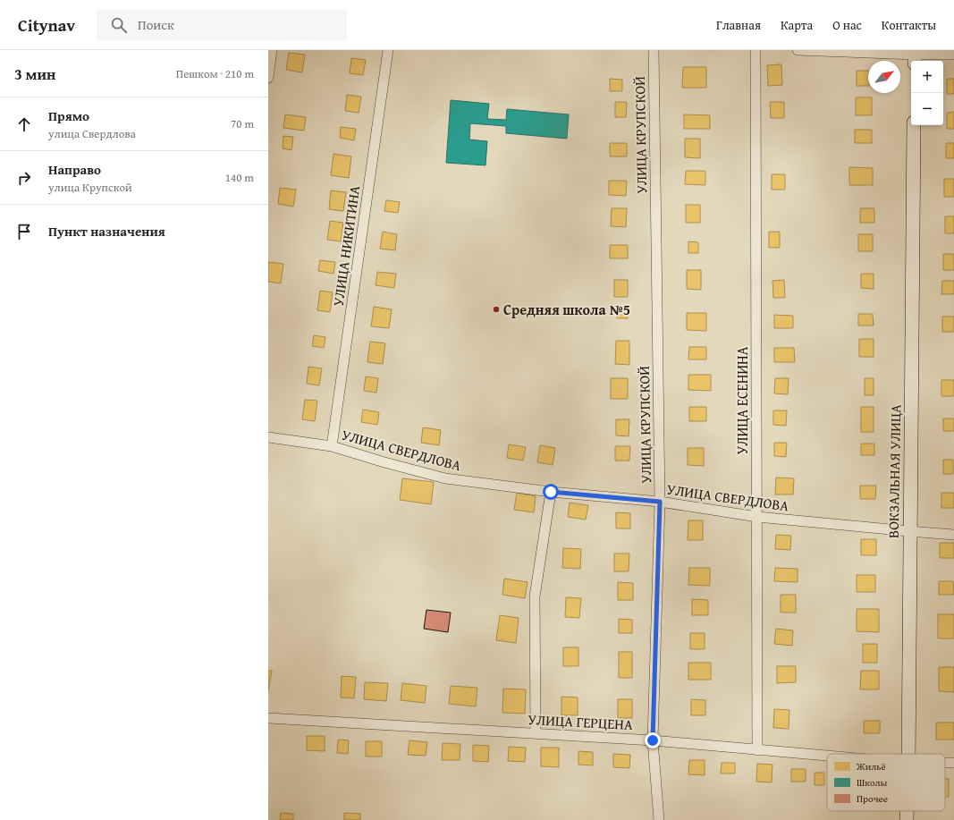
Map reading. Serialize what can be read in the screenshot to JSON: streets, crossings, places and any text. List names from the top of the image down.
{
  "streets": {
    "main road": ["ВОКЗАЛЬНАЯ УЛИЦА"],
    "street": [
      "УЛИЦА КРУПСКОЙ",
      "УЛИЦА НИКИТИНА",
      "УЛИЦА ЕСЕНИНА",
      "УЛИЦА СВЕРДЛОВА",
      "УЛИЦА ГЕРЦЕНА"
    ]
  },
  "crossings": [
    ["УЛИЦА КРУПСКОЙ", "УЛИЦА СВЕРДЛОВА"],
    ["УЛИЦА КРУПСКОЙ", "УЛИЦА ГЕРЦЕНА"],
    ["УЛИЦА НИКИТИНА", "УЛИЦА СВЕРДЛОВА"],
    ["УЛИЦА ЕСЕНИНА", "УЛИЦА СВЕРДЛОВА"],
    ["УЛИЦА ЕСЕНИНА", "УЛИЦА ГЕРЦЕНА"],
    ["УЛИЦА СВЕРДЛОВА", "ВОКЗАЛЬНАЯ УЛИЦА"]
  ],
  "places": ["Средняя школа №5"],
  "legend": ["Жильё", "Школы", "Прочее"],
  "north": "top right",
  "page": {
    "header": "Citynav",
    "search": "Поиск",
    "nav": [
      "Главная",
      "Карта",
      "О нас",
      "Контакты"
    ],
    "heading": ["3 мин", "Пешком · 210 m"],
    "map_buttons": ["+", "−"],
    "list": [
      ["Прямо", "улица Свердлова", "70 m"],
      ["Направо", "улица Крупской", "140 m"],
      "Пункт назначения"
    ]
  }
}
